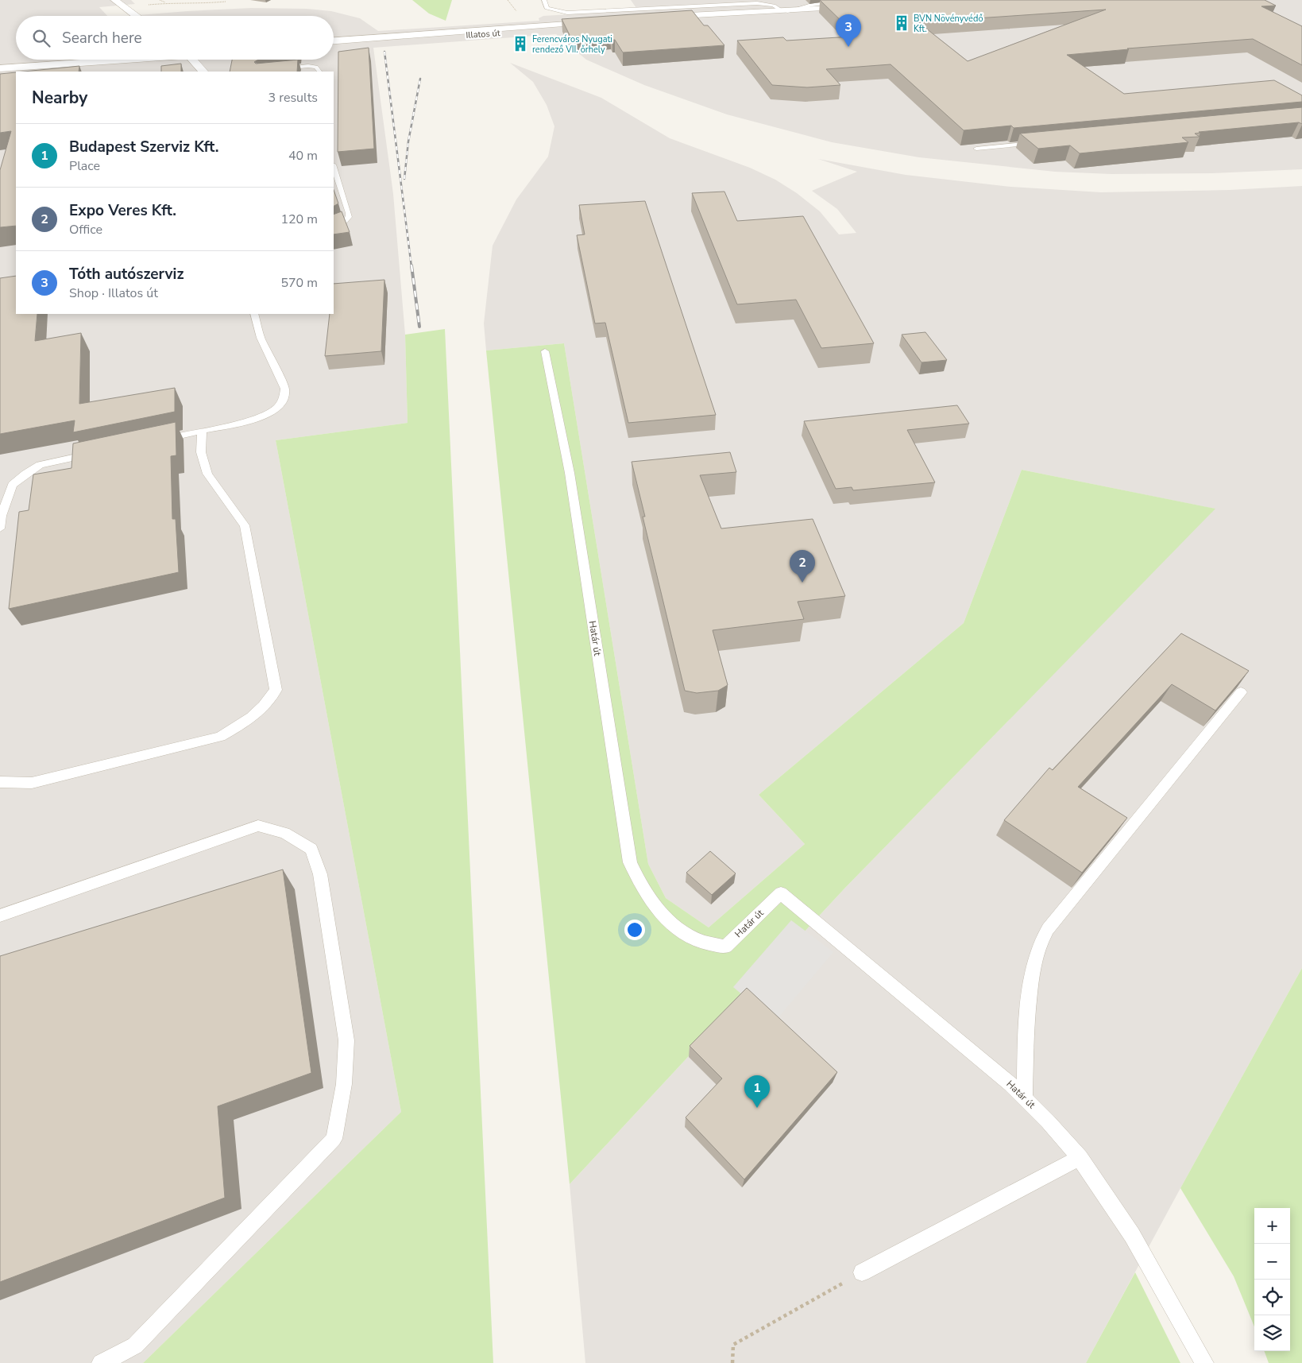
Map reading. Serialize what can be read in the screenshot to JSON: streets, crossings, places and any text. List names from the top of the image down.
{
  "streets": {
    "street": ["Illatos út"],
    "lane": ["Határ út"]
  },
  "places": {
    "building": ["BVN Növényvédő Kft.", "Ferencváros Nyugati rendező VII. őrhely"]
  },
  "page": {
    "pins": ["3", "2", "1"],
    "search": "Search here",
    "heading": ["Nearby", "3 results"],
    "list": [
      {
        "mark": "1",
        "name": "Budapest Szerviz Kft.",
        "note": "Place",
        "value": "40 m"
      },
      {
        "mark": "2",
        "name": "Expo Veres Kft.",
        "note": "Office",
        "value": "120 m"
      },
      {
        "mark": "3",
        "name": "Tóth autószerviz",
        "note": "Shop · Illatos út",
        "value": "570 m"
      }
    ],
    "map_buttons": ["+", "−"]
  }
}
